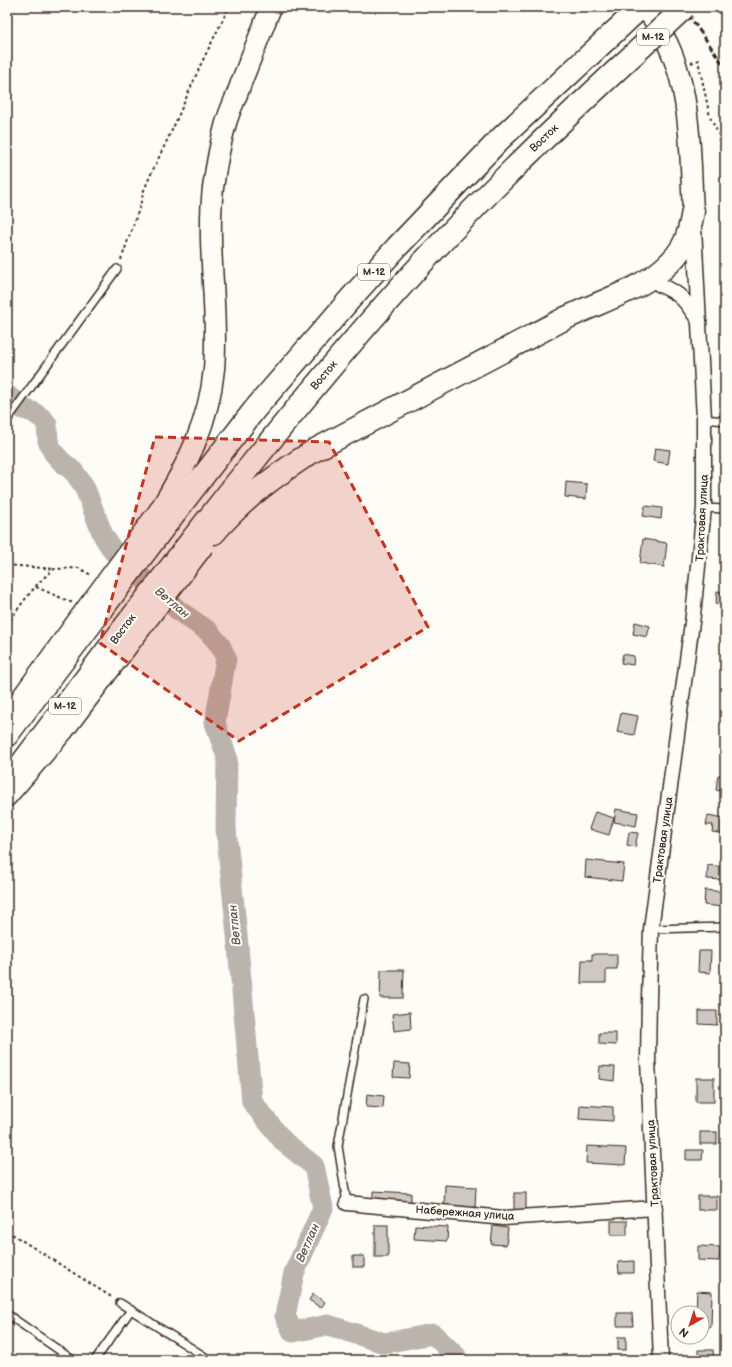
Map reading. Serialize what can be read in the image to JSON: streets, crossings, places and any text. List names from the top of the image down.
{
  "streets": {
    "highway": ["М-12", "Восток"],
    "street": ["Трактовая улица", "Набережная улица"]
  },
  "crossings": [
    ["Трактовая улица", "Набережная улица"]
  ],
  "water": ["Ветлан"],
  "north": "bottom left"
}
